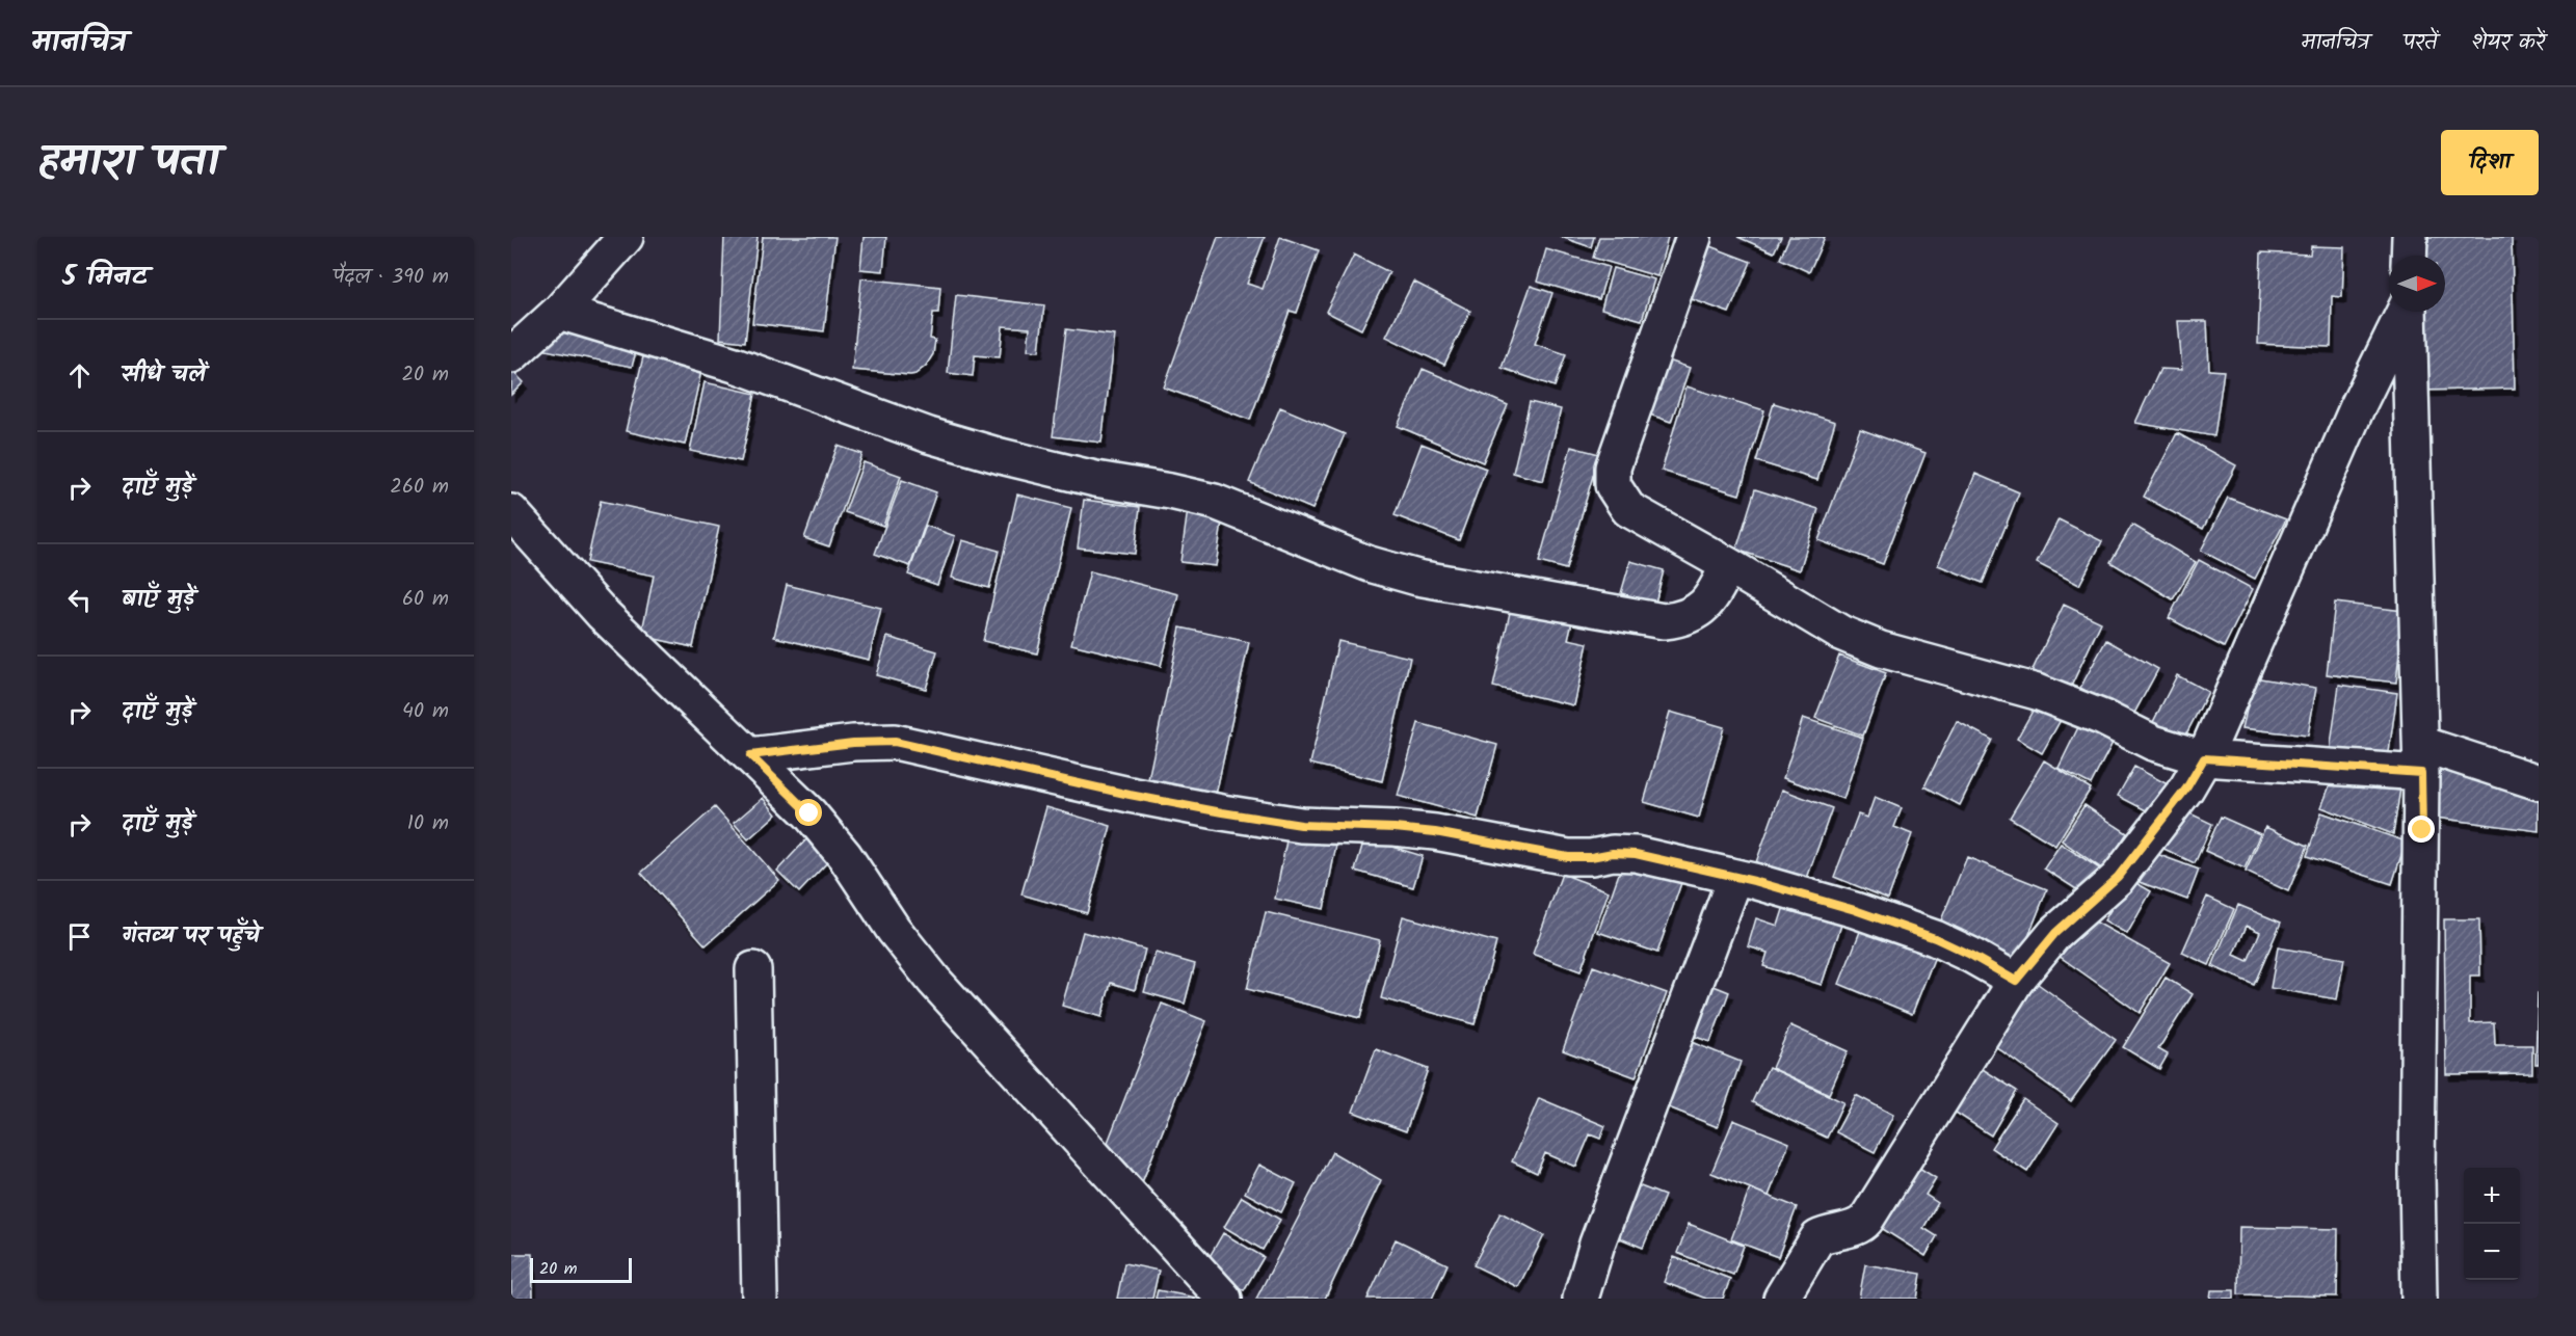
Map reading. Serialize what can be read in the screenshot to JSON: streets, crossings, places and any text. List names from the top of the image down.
{
  "scale_bar": "20 m",
  "north": "right",
  "page": {
    "header": "मानचित्र",
    "nav": ["मानचित्र", "परतें", "शेयर करें"],
    "title": "हमारा पता",
    "buttons": "दिशा",
    "heading": ["5 मिनट", "पैदल · 390 m"],
    "list": [
      ["सीधे चलें", "20 m"],
      ["दाएँ मुड़ें", "260 m"],
      ["बाएँ मुड़ें", "60 m"],
      ["दाएँ मुड़ें", "40 m"],
      ["दाएँ मुड़ें", "10 m"],
      "गंतव्य पर पहुँचे"
    ],
    "map_buttons": ["+", "−"],
    "scale": "20 m"
  }
}
